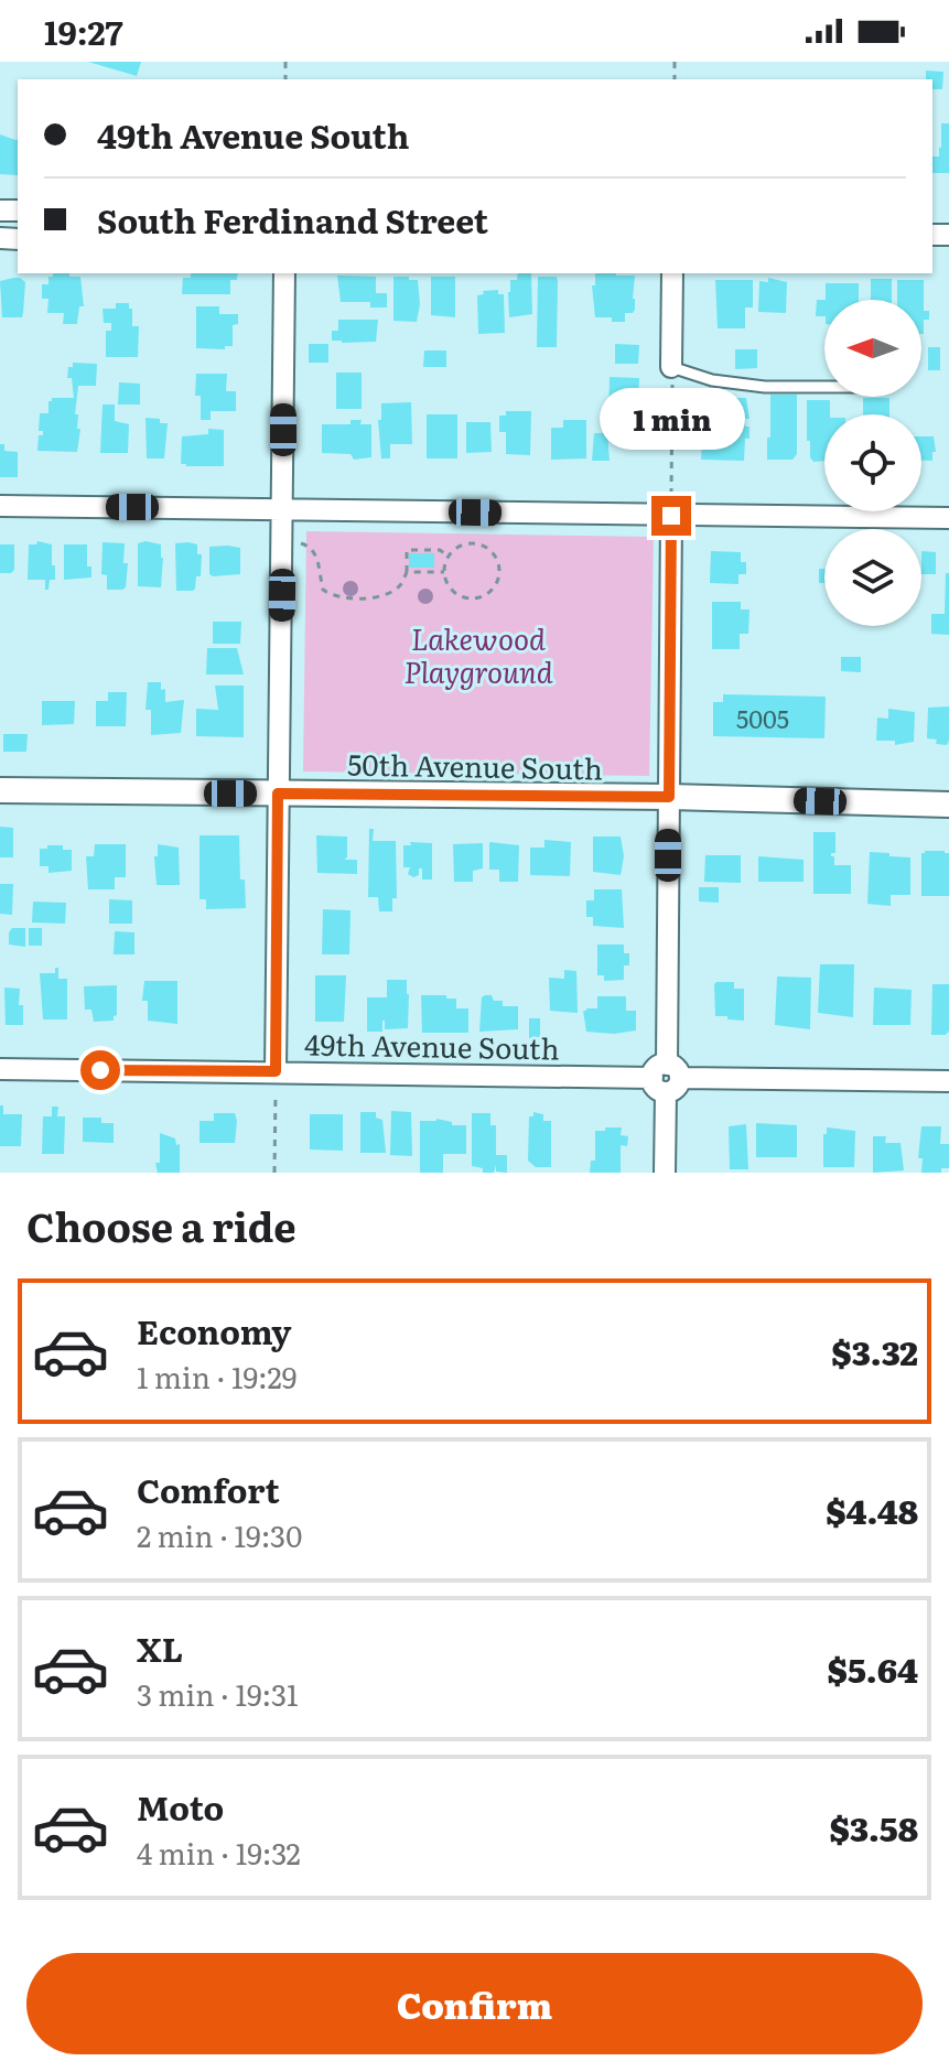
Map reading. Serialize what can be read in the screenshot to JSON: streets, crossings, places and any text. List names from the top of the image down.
{
  "streets": {
    "street": ["50th Avenue South", "49th Avenue South"]
  },
  "parks": ["Lakewood Playground"],
  "house_numbers": ["5005"],
  "north": "left",
  "page": {
    "status": "19:27",
    "banner": ["49th Avenue South", "South Ferdinand Street"],
    "bubble": "1 min",
    "heading": "Choose a ride",
    "list": [
      {
        "name": "Economy",
        "note": "1 min · 19:29",
        "value": "$3.32"
      },
      {
        "name": "Comfort",
        "note": "2 min · 19:30",
        "value": "$4.48"
      },
      {
        "name": "XL",
        "note": "3 min · 19:31",
        "value": "$5.64"
      },
      {
        "name": "Moto",
        "note": "4 min · 19:32",
        "value": "$3.58"
      }
    ],
    "buttons": "Confirm"
  }
}
